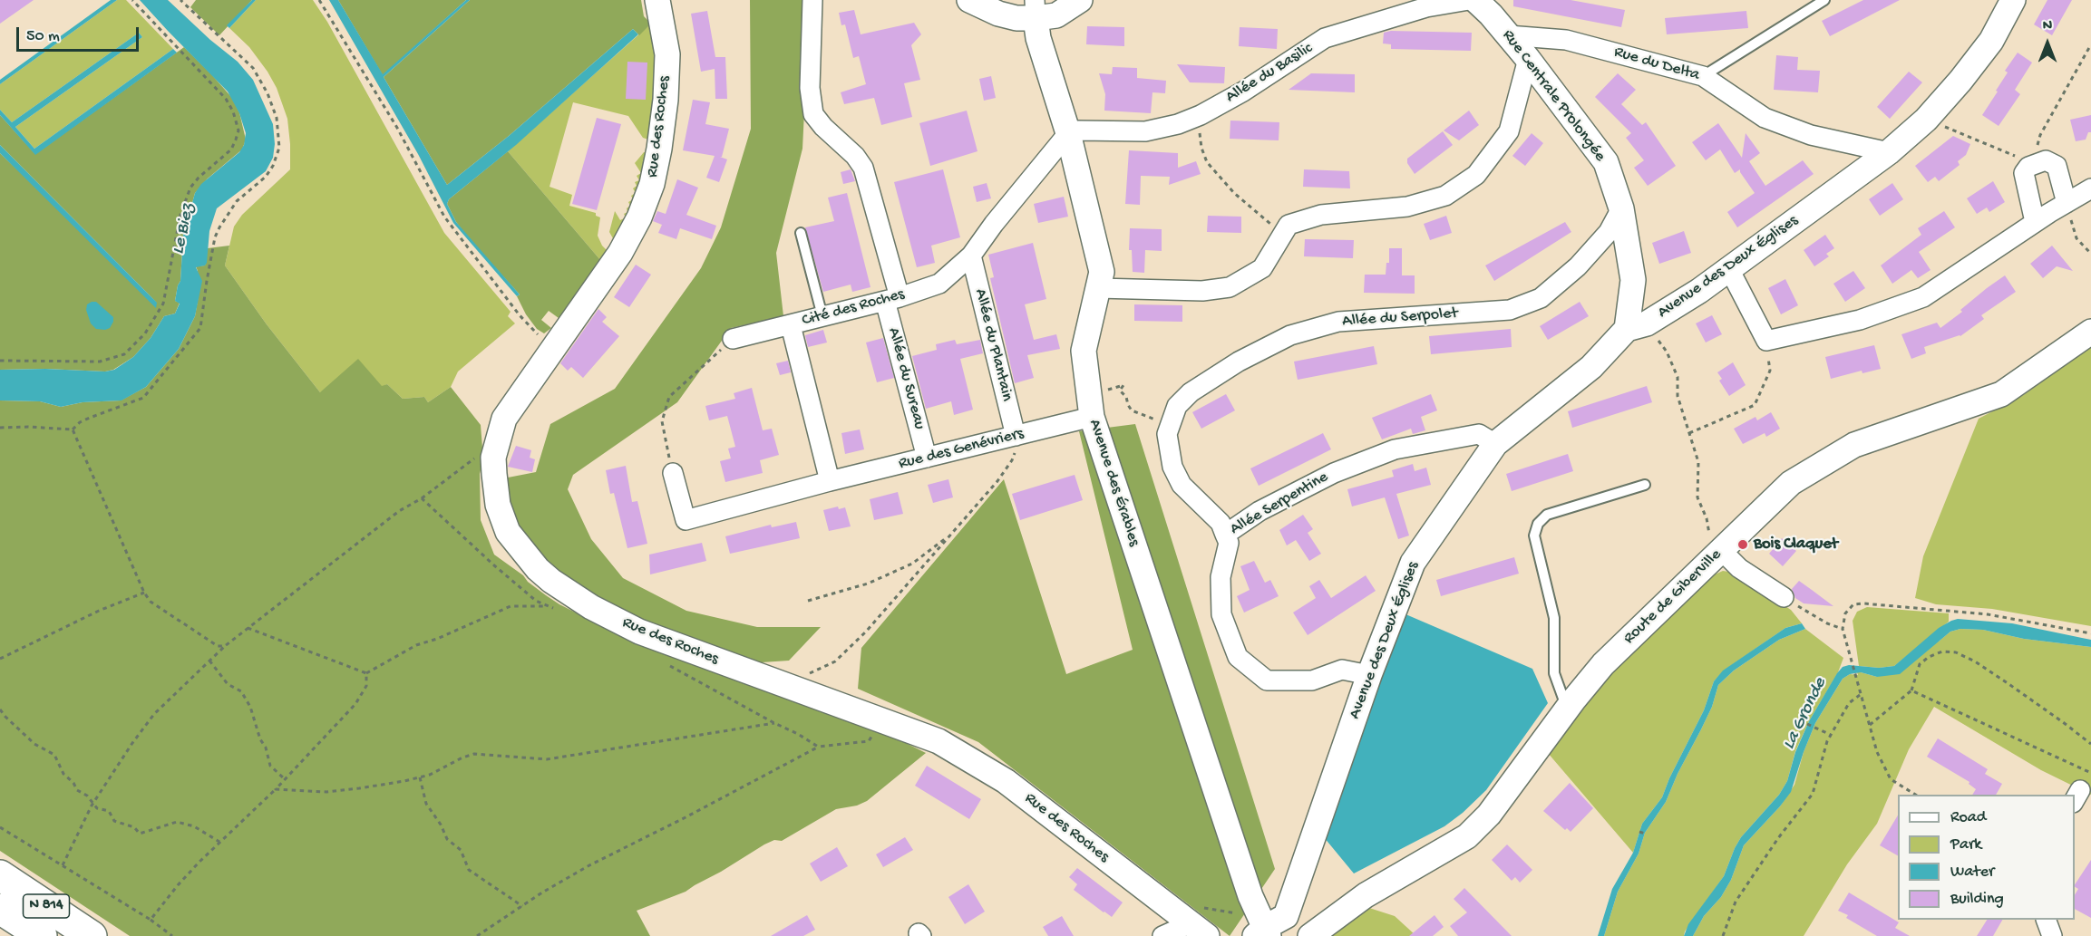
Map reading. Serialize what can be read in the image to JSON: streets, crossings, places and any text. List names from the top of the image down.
{
  "streets": {
    "highway": ["N 814"],
    "street": [
      "Rue du Delta",
      "Allée du Basilic",
      "Rue Centrale Prolongée",
      "Rue des Roches",
      "Avenue des Deux Églises",
      "Cité des Roches",
      "Allée du Serpolet",
      "Allée du Plantain",
      "Allée du Sureau",
      "Rue des Genévriers",
      "Avenue des Érables",
      "Allée Serpentine",
      "Route de Giberville"
    ]
  },
  "crossings": [
    ["Rue du Delta", "Rue Centrale Prolongée"],
    ["Rue du Delta", "Avenue des Deux Églises"],
    ["Allée du Basilic", "Cité des Roches"],
    ["Allée du Basilic", "Avenue des Érables"],
    ["Rue Centrale Prolongée", "Avenue des Deux Églises"],
    ["Rue Centrale Prolongée", "Allée du Serpolet"],
    ["Avenue des Deux Églises", "Avenue des Érables"],
    ["Avenue des Deux Églises", "Allée Serpentine"],
    ["Cité des Roches", "Allée du Plantain"],
    ["Cité des Roches", "Allée du Sureau"],
    ["Cité des Roches", "Avenue des Érables"],
    ["Allée du Serpolet", "Allée Serpentine"],
    ["Allée du Plantain", "Rue des Genévriers"],
    ["Allée du Sureau", "Rue des Genévriers"],
    ["Rue des Genévriers", "Avenue des Érables"]
  ],
  "water": ["Le Biez", "La Gronde"],
  "places": ["Bois Claquet"],
  "legend": [
    "Road",
    "Park",
    "Water",
    "Building"
  ],
  "scale_bar": "50 m",
  "north": "top"
}
